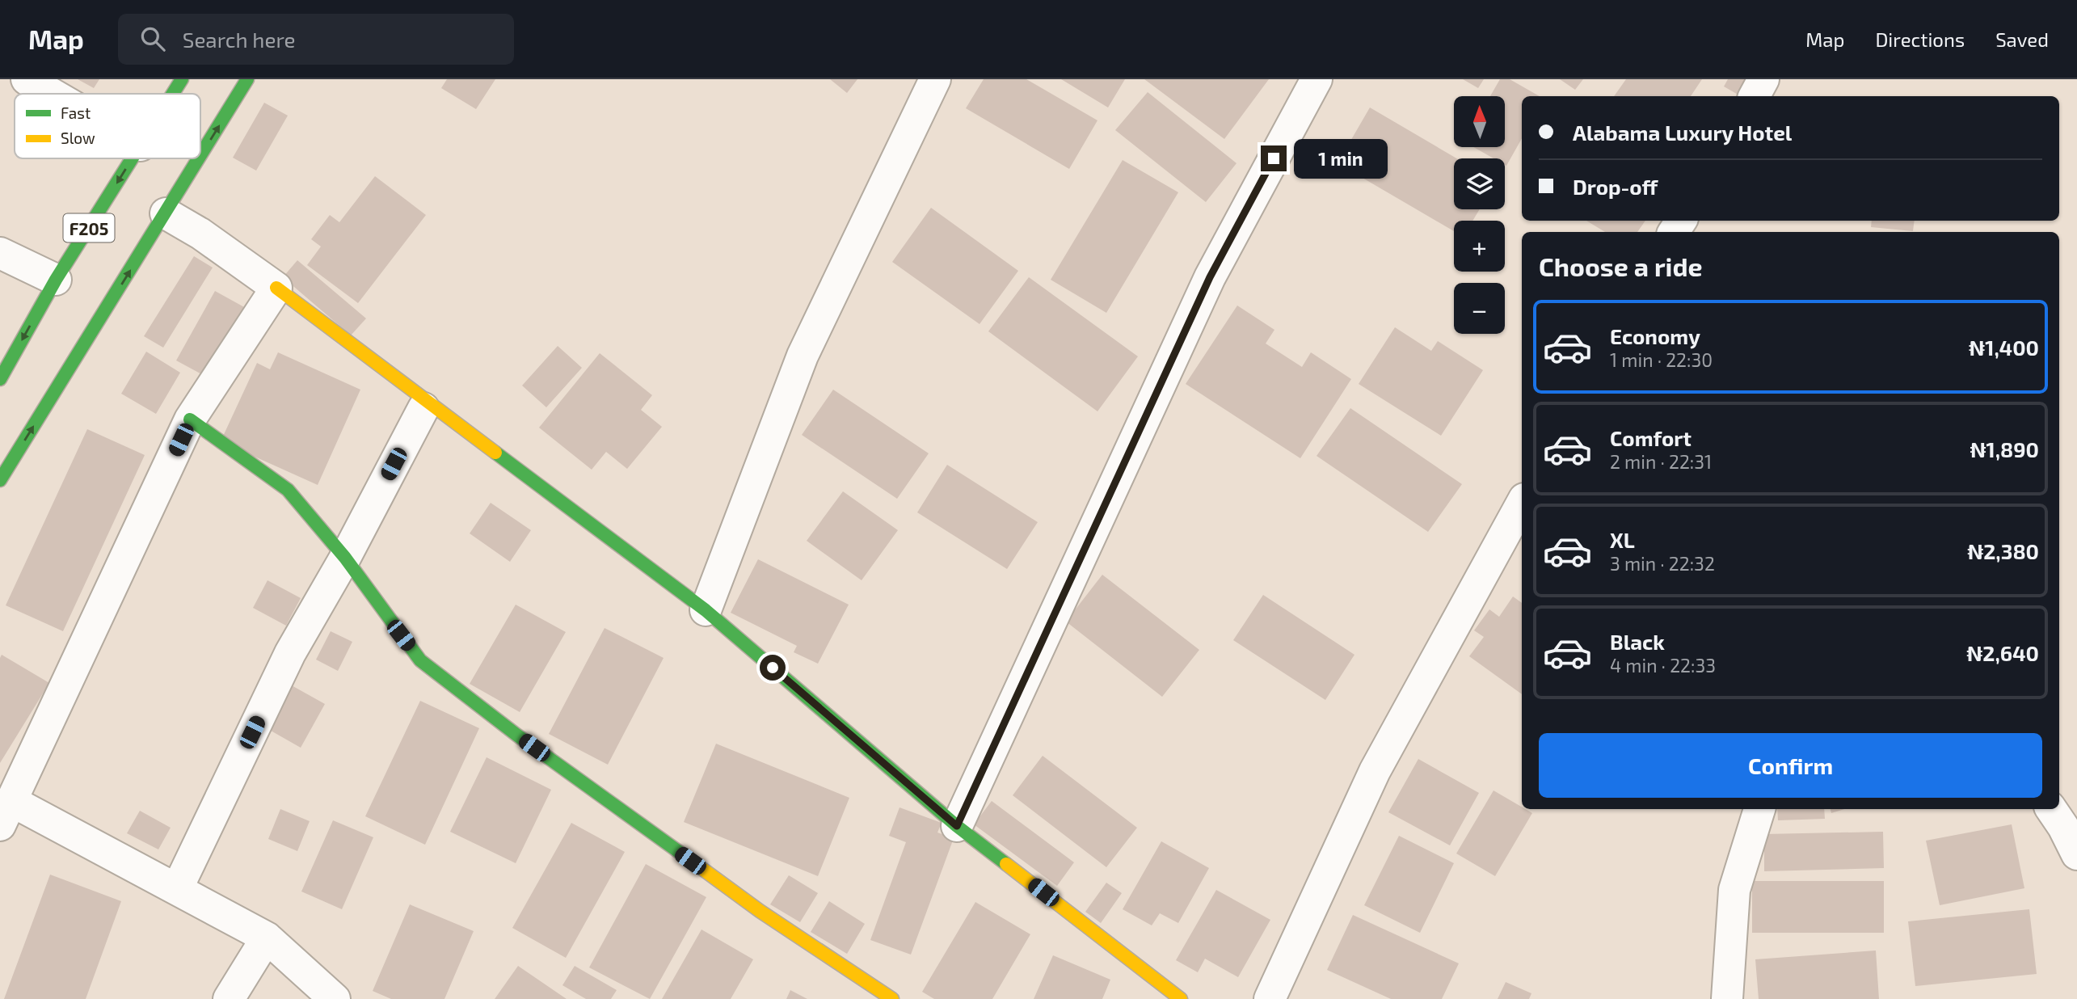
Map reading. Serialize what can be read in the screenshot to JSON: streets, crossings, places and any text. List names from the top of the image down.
{
  "streets": {
    "street": ["F205"]
  },
  "legend": ["Fast", "Slow"],
  "north": "top",
  "page": {
    "header": "Map",
    "search": "Search here",
    "nav": ["Map", "Directions", "Saved"],
    "map_buttons": ["+", "−"],
    "banner": ["Alabama Luxury Hotel", "Drop-off"],
    "bubble": "1 min",
    "heading": "Choose a ride",
    "list": [
      {
        "name": "Economy",
        "note": "1 min · 22:30",
        "value": "₦1,400"
      },
      {
        "name": "Comfort",
        "note": "2 min · 22:31",
        "value": "₦1,890"
      },
      {
        "name": "XL",
        "note": "3 min · 22:32",
        "value": "₦2,380"
      },
      {
        "name": "Black",
        "note": "4 min · 22:33",
        "value": "₦2,640"
      }
    ],
    "buttons": "Confirm"
  }
}
